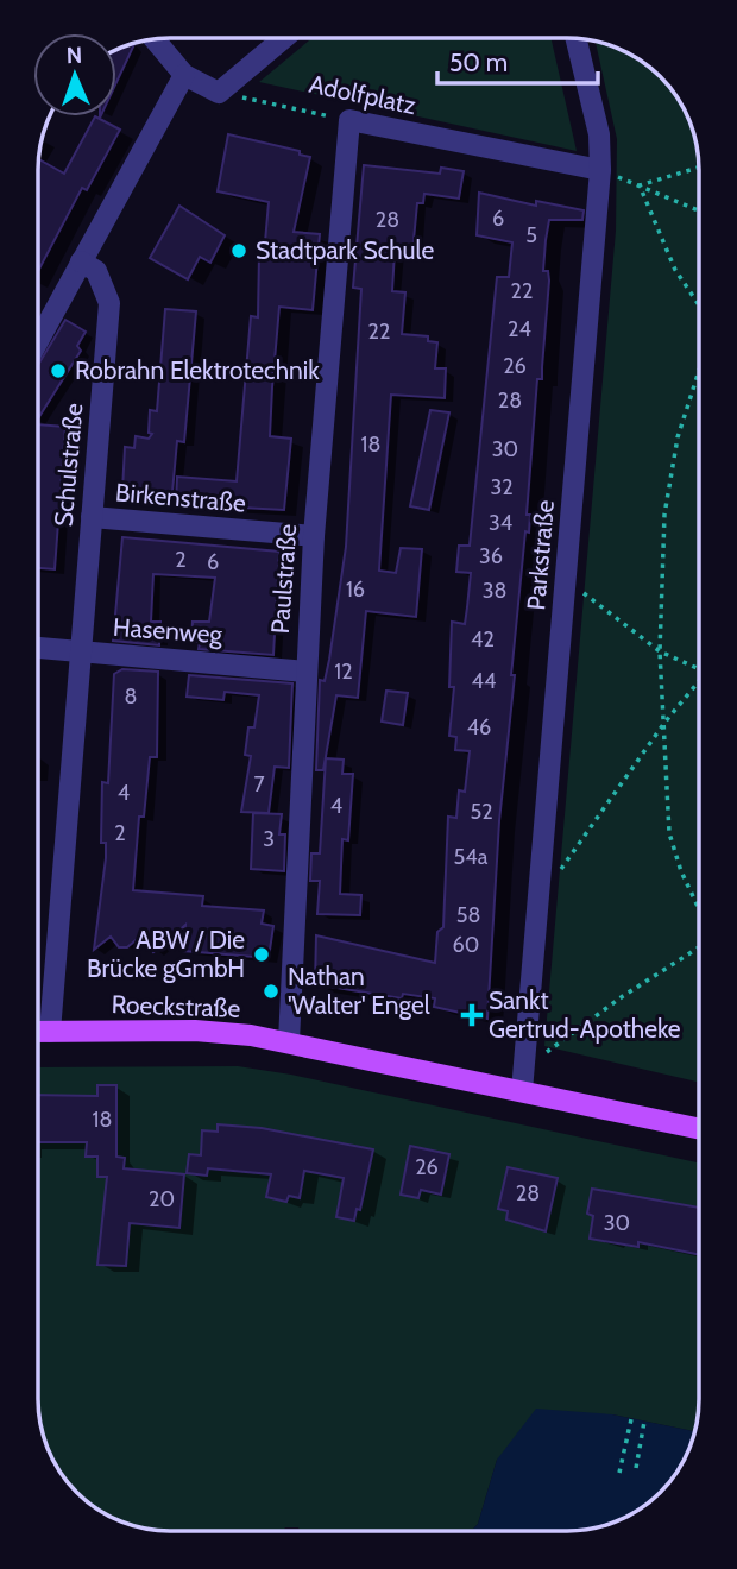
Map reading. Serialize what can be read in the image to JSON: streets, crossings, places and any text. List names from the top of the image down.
{
  "streets": {
    "main road": ["Roeckstraße"],
    "street": [
      "Adolfplatz",
      "Schulstraße",
      "Birkenstraße",
      "Parkstraße",
      "Paulstraße",
      "Hasenweg"
    ]
  },
  "crossings": [
    ["Adolfplatz", "Parkstraße"],
    ["Adolfplatz", "Paulstraße"],
    ["Schulstraße", "Birkenstraße"],
    ["Schulstraße", "Hasenweg"],
    ["Schulstraße", "Roeckstraße"],
    ["Birkenstraße", "Paulstraße"],
    ["Parkstraße", "Roeckstraße"],
    ["Paulstraße", "Hasenweg"],
    ["Paulstraße", "Roeckstraße"]
  ],
  "places": {
    "other": [
      "Stadtpark Schule",
      "Robrahn Elektrotechnik",
      "ABW / Die Brücke gGmbH",
      "Nathan 'Walter' Engel"
    ],
    "health": ["Sankt Gertrud-Apotheke"]
  },
  "house_numbers": [
    "6",
    "28",
    "5",
    "22",
    "24",
    "22",
    "26",
    "28",
    "18",
    "30",
    "32",
    "34",
    "36",
    "2",
    "6",
    "16",
    "38",
    "42",
    "12",
    "44",
    "8",
    "46",
    "7",
    "4",
    "4",
    "52",
    "2",
    "3",
    "54a",
    "58",
    "60",
    "18",
    "26",
    "28",
    "20",
    "30"
  ],
  "scale_bar": "50 m",
  "north": "top"
}
